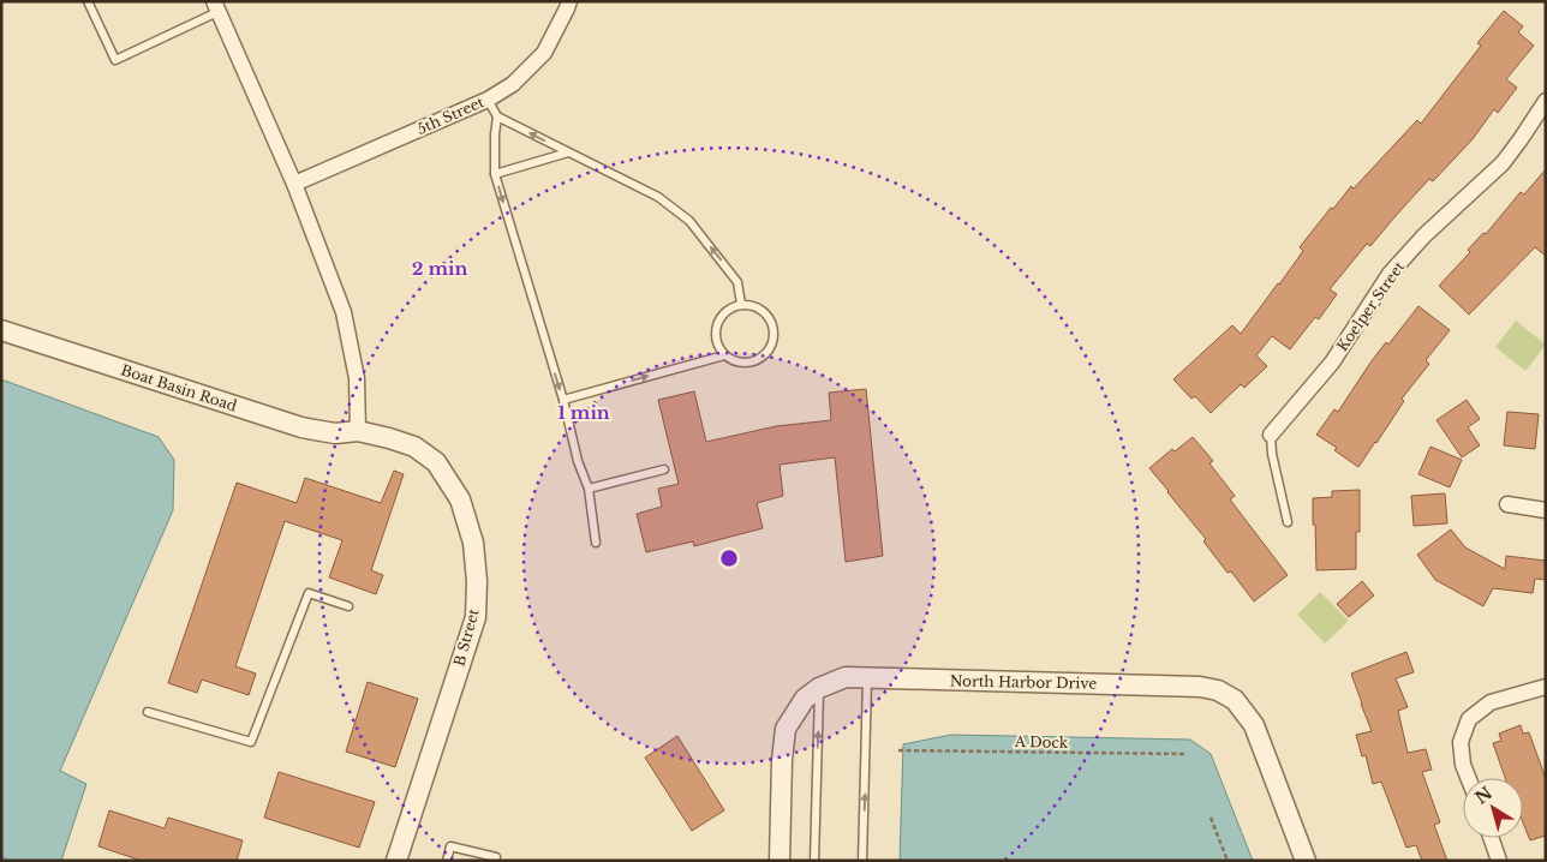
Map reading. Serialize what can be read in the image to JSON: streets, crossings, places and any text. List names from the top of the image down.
{
  "streets": {
    "street": [
      "5th Street",
      "Koelper Street",
      "Boat Basin Road",
      "B Street",
      "North Harbor Drive"
    ],
    "path": ["A Dock"]
  },
  "crossings": [
    ["Boat Basin Road", "B Street"]
  ],
  "north": "top left",
  "rings": ["2 min", "1 min"]
}
